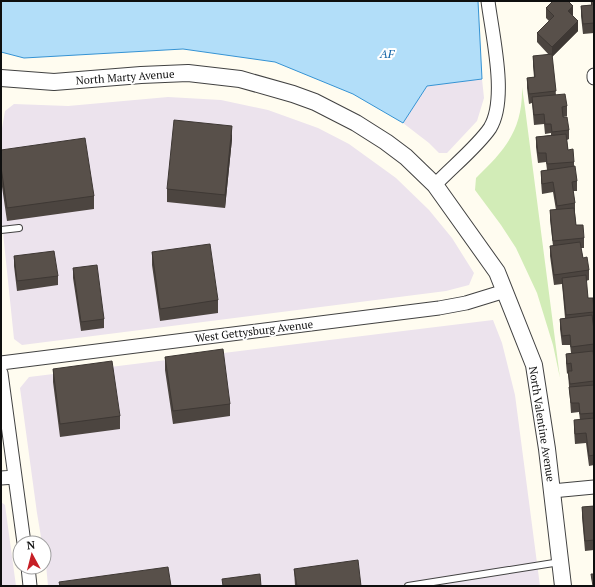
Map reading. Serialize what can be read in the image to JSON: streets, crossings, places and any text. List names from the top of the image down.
{
  "streets": {
    "street": ["North Marty Avenue", "West Gettysburg Avenue", "North Valentine Avenue"]
  },
  "crossings": [
    ["North Marty Avenue", "North Valentine Avenue"],
    ["West Gettysburg Avenue", "North Valentine Avenue"]
  ],
  "water": ["AF"],
  "north": "top"
}
